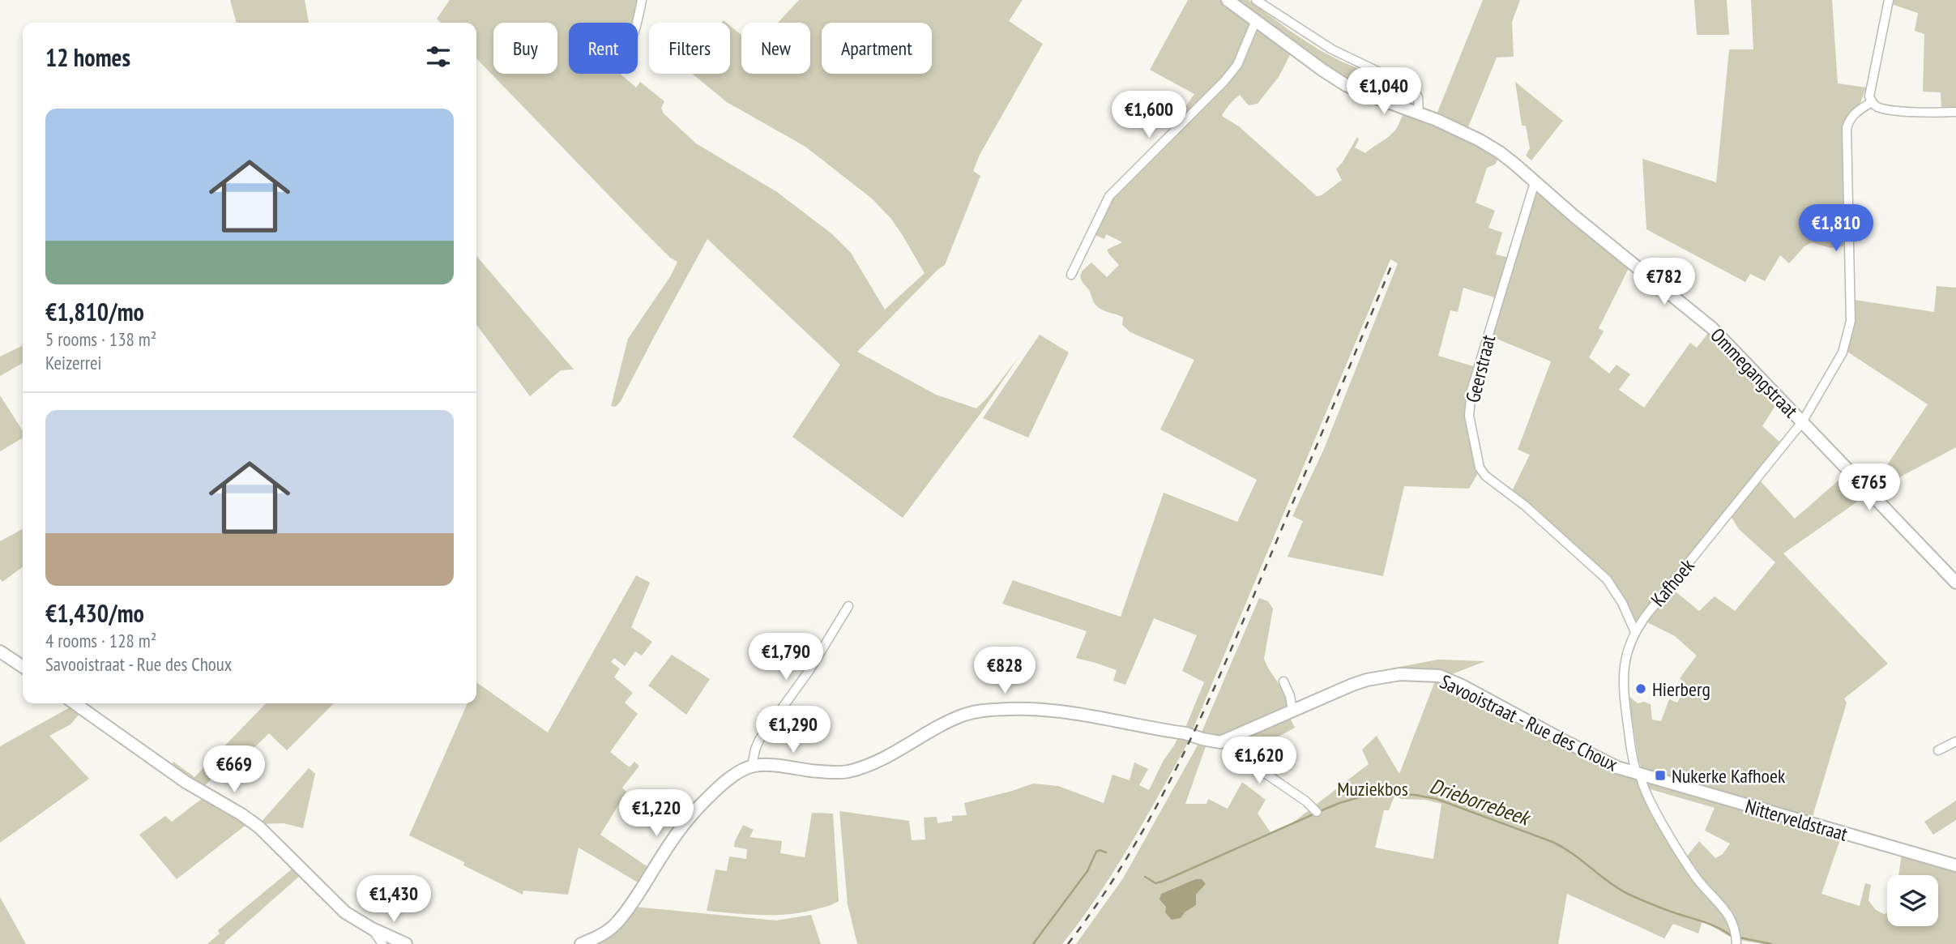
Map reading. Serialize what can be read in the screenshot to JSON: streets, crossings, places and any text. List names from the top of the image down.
{
  "streets": {
    "main road": ["Ommegangstraat", "Savooistraat - Rue des Choux", "Nitterveldstraat"],
    "street": ["Geerstraat", "Kafhoek"]
  },
  "crossings": [
    ["Geerstraat", "Ommegangstraat"],
    ["Geerstraat", "Kafhoek"],
    ["Ommegangstraat", "Kafhoek"],
    ["Kafhoek", "Savooistraat - Rue des Choux"],
    ["Kafhoek", "Nitterveldstraat"],
    ["Savooistraat - Rue des Choux", "Nitterveldstraat"]
  ],
  "water": ["Drieborrebeek"],
  "parks": ["Muziekbos"],
  "places": {
    "other": ["Hierberg"],
    "transit": ["Nukerke Kafhoek"]
  },
  "page": {
    "chip": [
      "Buy",
      "Rent",
      "Filters",
      "New",
      "Apartment"
    ],
    "heading": "12 homes",
    "price": [
      "€1,040",
      "€1,600",
      "€1,810",
      "€782",
      "€765",
      "€1,790",
      "€828",
      "€1,290",
      "€1,620",
      "€669",
      "€1,220",
      "€1,430"
    ],
    "list": [
      {
        "name": "€1,810/mo",
        "note": "5 rooms · 138 m² · Keizerrei"
      },
      {
        "name": "€1,430/mo",
        "note": "4 rooms · 128 m² · Savooistraat - Rue des Choux"
      }
    ]
  }
}
